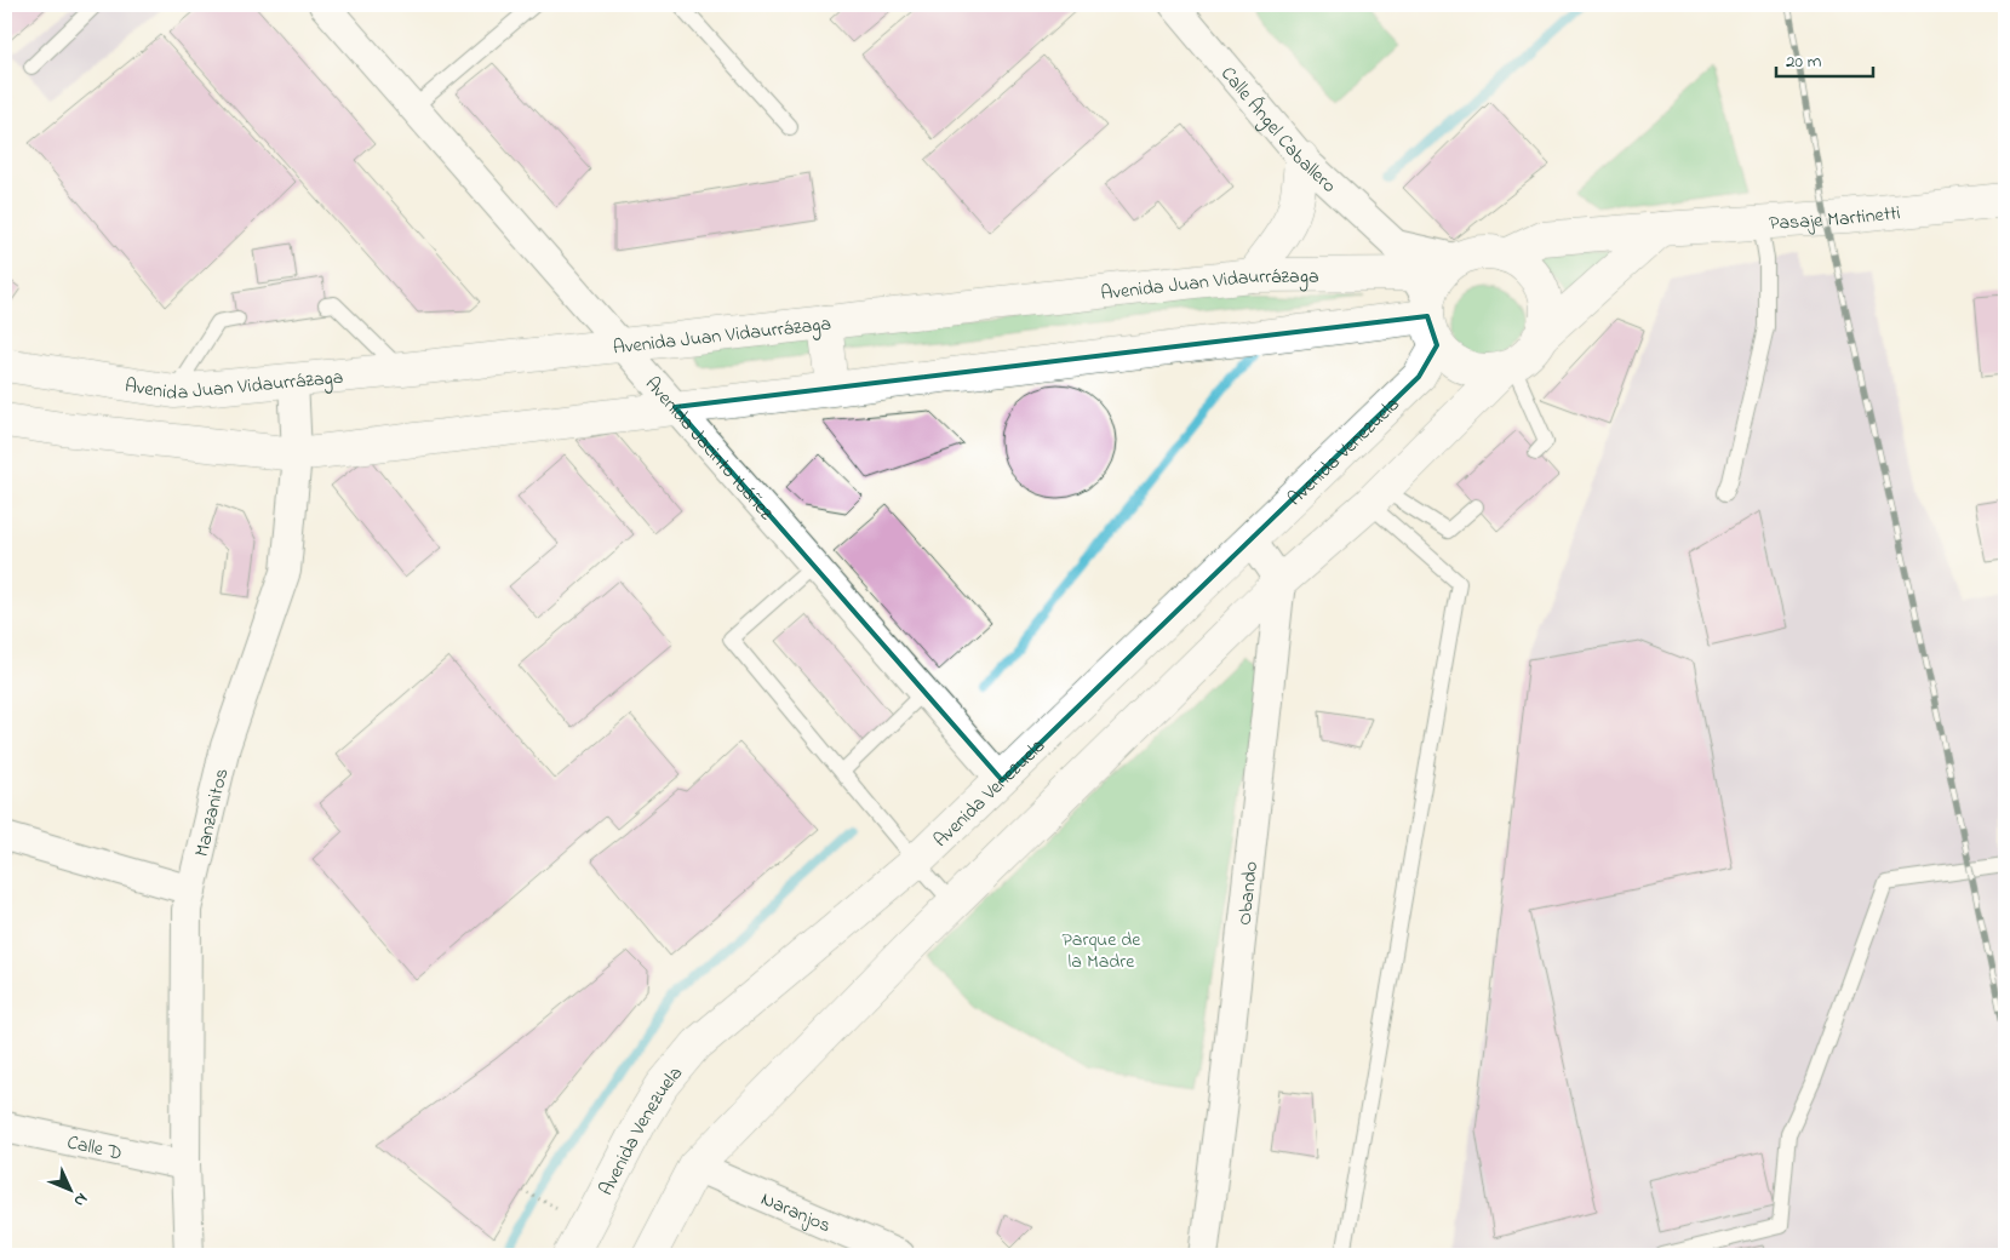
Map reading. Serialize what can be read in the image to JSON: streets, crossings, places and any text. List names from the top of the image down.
{
  "streets": {
    "main road": ["Pasaje Martinetti", "Avenida Juan Vidaurrázaga", "Avenida Venezuela"],
    "street": [
      "Calle Ángel Caballero",
      "Avenida Jacinto Ibáñez",
      "Manzanitos",
      "Obando",
      "Calle D",
      "Naranjos"
    ]
  },
  "crossings": [
    ["Calle Ángel Caballero", "Pasaje Martinetti"],
    ["Calle Ángel Caballero", "Avenida Juan Vidaurrázaga"],
    ["Calle Ángel Caballero", "Avenida Venezuela"],
    ["Pasaje Martinetti", "Avenida Juan Vidaurrázaga"],
    ["Pasaje Martinetti", "Avenida Venezuela"],
    ["Avenida Juan Vidaurrázaga", "Avenida Jacinto Ibáñez"],
    ["Avenida Juan Vidaurrázaga", "Avenida Venezuela"],
    ["Avenida Juan Vidaurrázaga", "Manzanitos"],
    ["Avenida Jacinto Ibáñez", "Avenida Venezuela"],
    ["Manzanitos", "Calle D"]
  ],
  "parks": ["Parque de la Madre"],
  "scale_bar": "20 m",
  "north": "bottom right"
}
